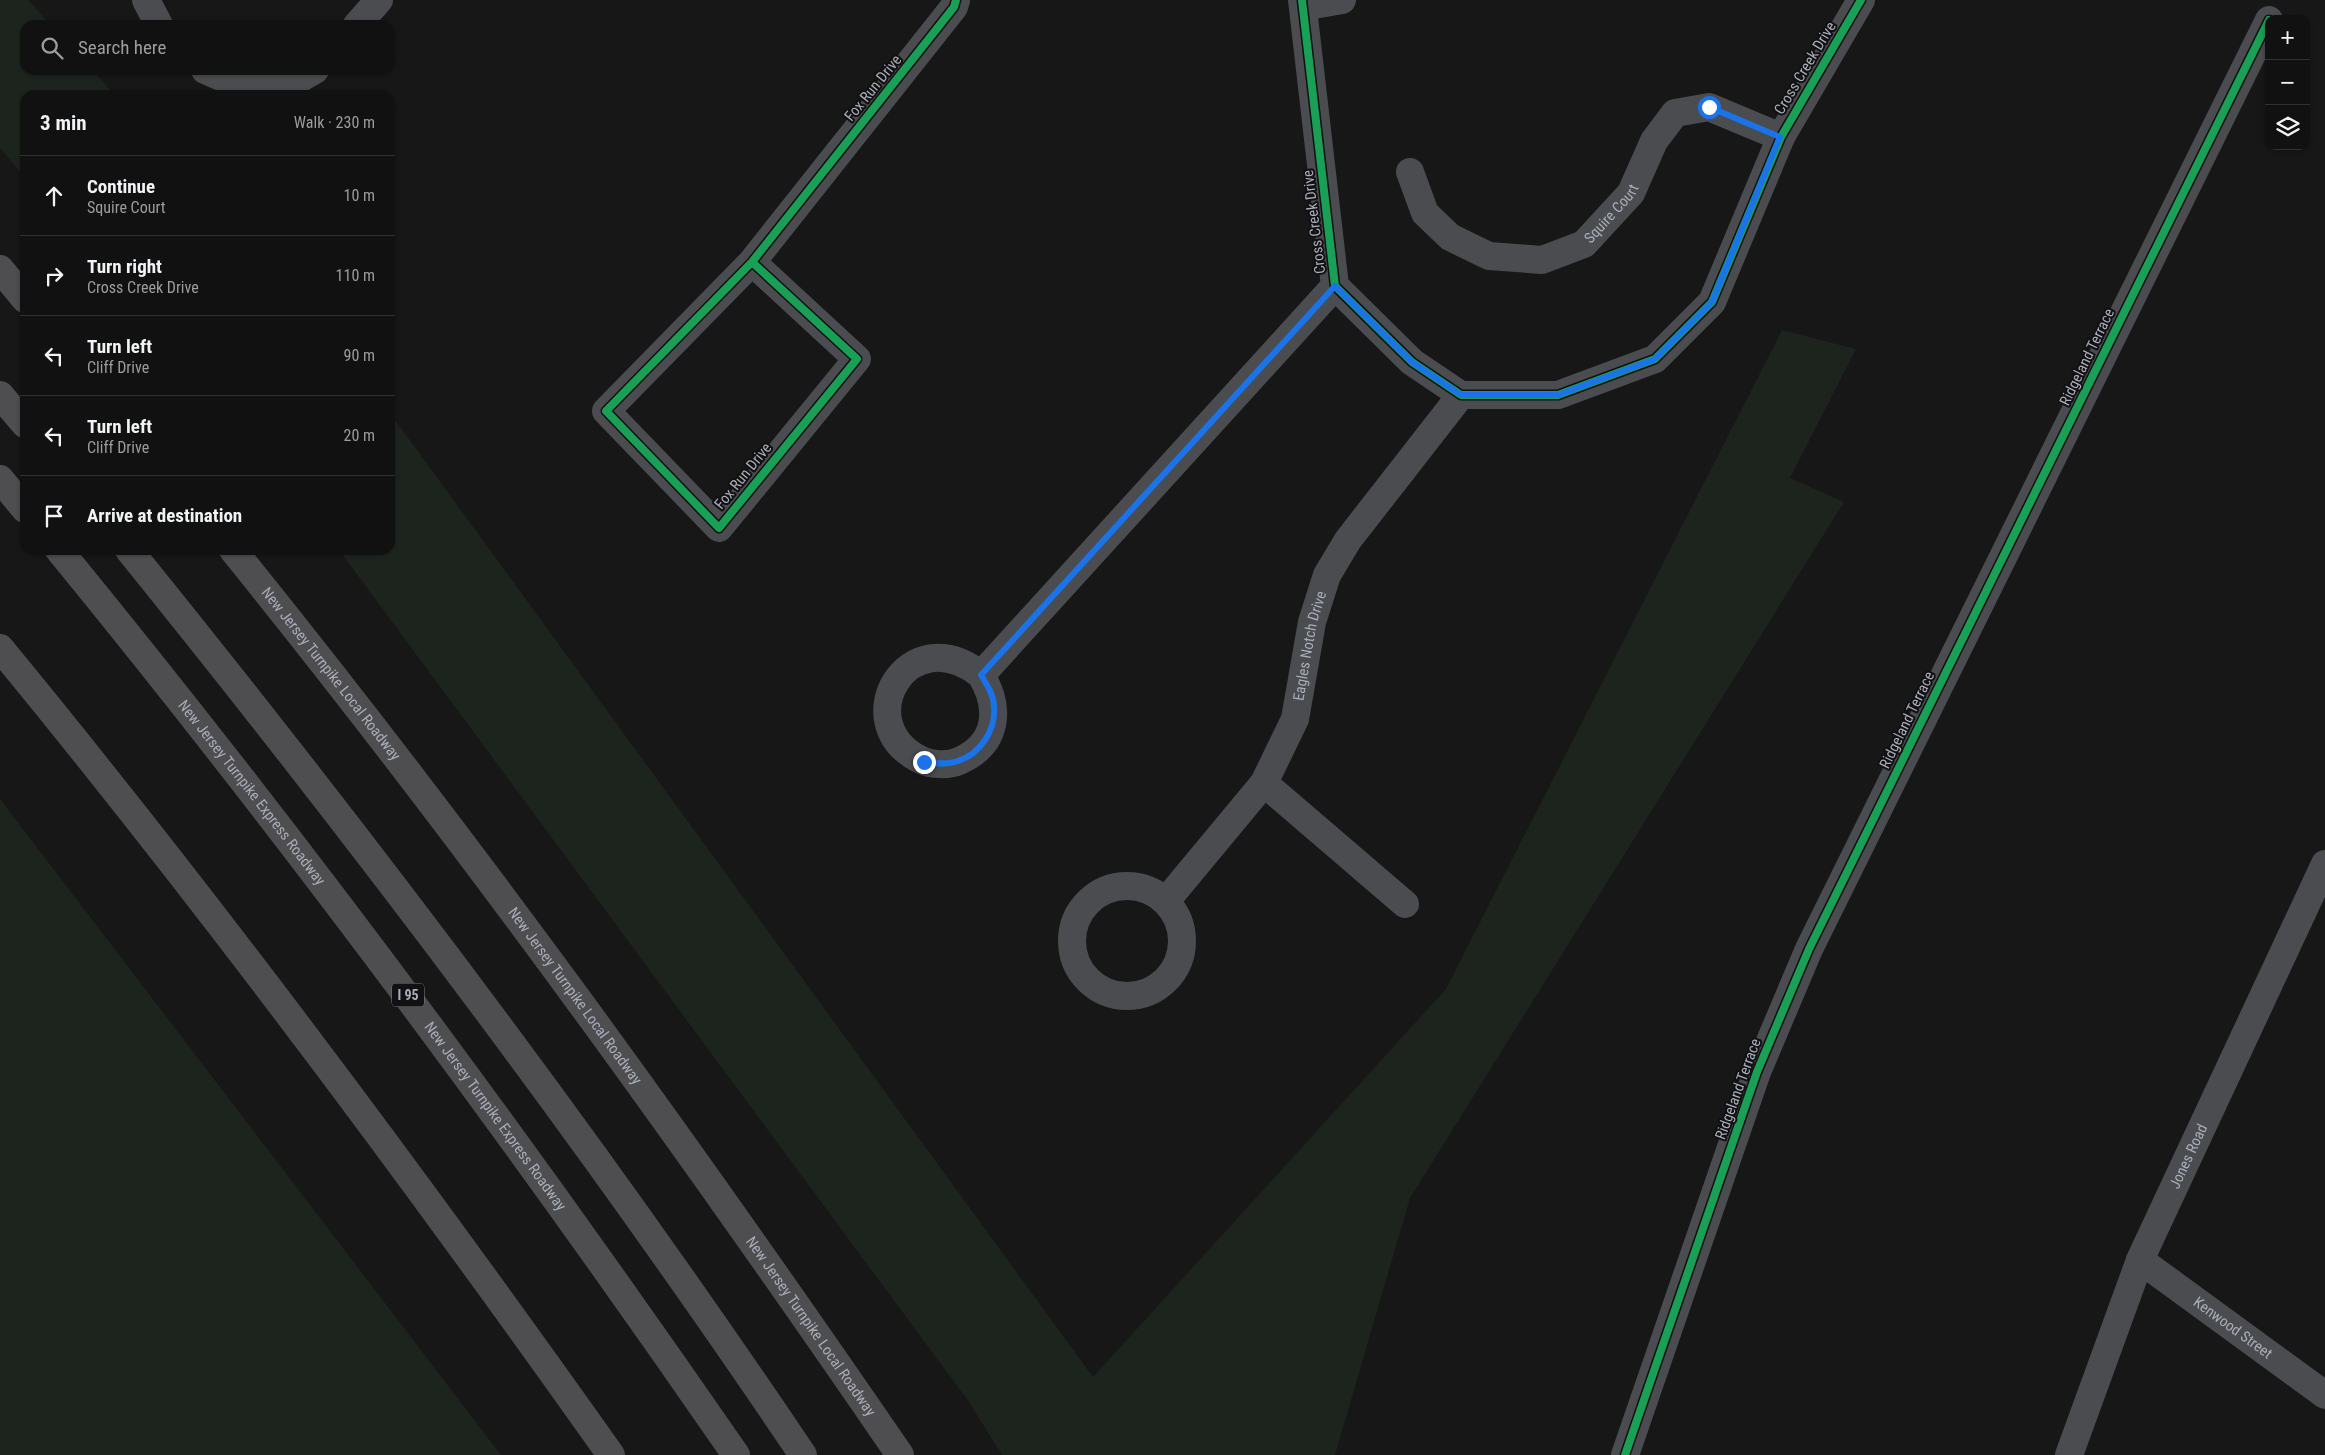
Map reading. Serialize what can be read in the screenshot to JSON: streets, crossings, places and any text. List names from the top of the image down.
{
  "streets": {
    "highway": ["New Jersey Turnpike Local Roadway", "New Jersey Turnpike Express Roadway", "I 95"],
    "street": [
      "Cross Creek Drive",
      "Fox Run Drive",
      "Squire Court",
      "Ridgeland Terrace",
      "Eagles Notch Drive",
      "Jones Road",
      "Kenwood Street"
    ]
  },
  "crossings": [
    ["Cross Creek Drive", "Squire Court"],
    ["Cross Creek Drive", "Eagles Notch Drive"],
    ["Jones Road", "Kenwood Street"]
  ],
  "page": {
    "map_buttons": ["+", "−"],
    "search": "Search here",
    "heading": ["3 min", "Walk · 230 m"],
    "list": [
      ["Continue", "Squire Court", "10 m"],
      ["Turn right", "Cross Creek Drive", "110 m"],
      ["Turn left", "Cliff Drive", "90 m"],
      ["Turn left", "Cliff Drive", "20 m"],
      "Arrive at destination"
    ]
  }
}
